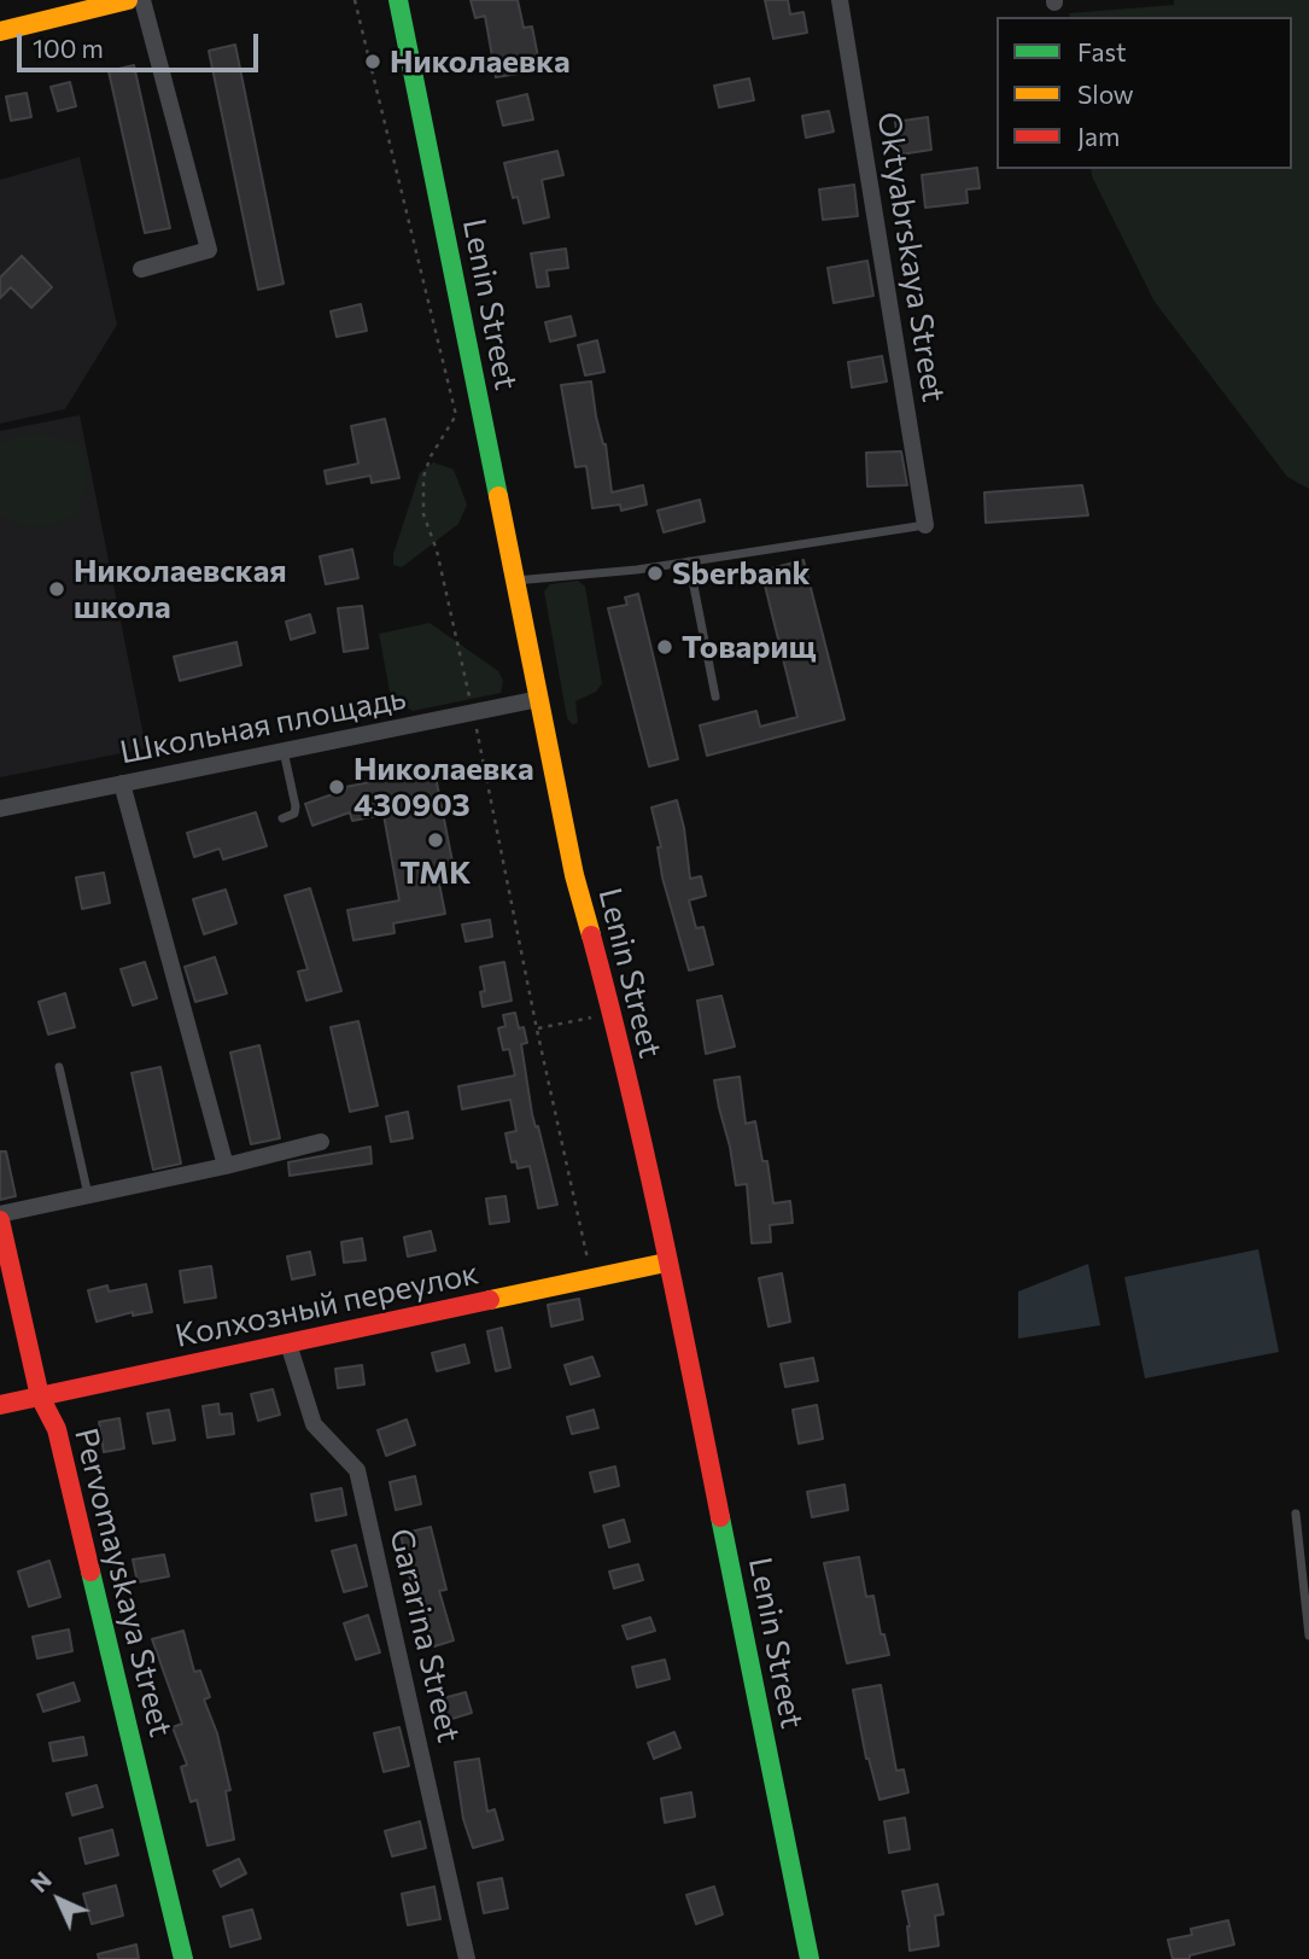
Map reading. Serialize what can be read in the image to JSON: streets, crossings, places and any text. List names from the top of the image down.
{
  "streets": {
    "main road": ["Lenin Street", "Колхозный переулок", "Pervomayskaya Street"],
    "street": ["Oktyabrskaya Street", "Школьная площадь", "Gararina Street"]
  },
  "crossings": [
    ["Lenin Street", "Школьная площадь"],
    ["Lenin Street", "Колхозный переулок"],
    ["Колхозный переулок", "Pervomayskaya Street"],
    ["Колхозный переулок", "Gararina Street"]
  ],
  "places": [
    "Николаевка",
    "Sberbank",
    "Николаевская школа",
    "Товарищ",
    "Николаевка 430903",
    "ТМК"
  ],
  "legend": ["Fast", "Slow", "Jam"],
  "scale_bar": "100 m",
  "north": "top left"
}
